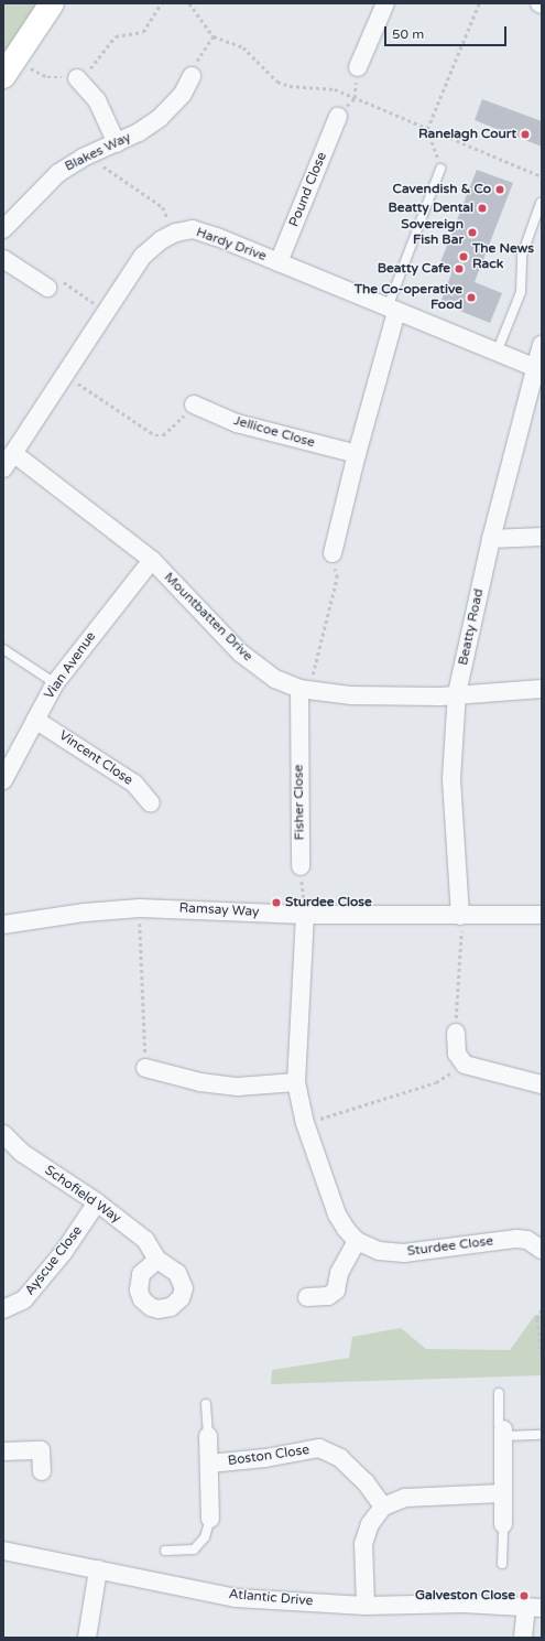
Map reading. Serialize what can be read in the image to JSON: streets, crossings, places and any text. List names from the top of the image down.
{
  "streets": {
    "street": [
      "Blakes Way",
      "Pound Close",
      "Hardy Drive",
      "Jellicoe Close",
      "Mountbatten Drive",
      "Beatty Road",
      "Vian Avenue",
      "Vincent Close",
      "Fisher Close",
      "Ramsay Way",
      "Schofield Way",
      "Sturdee Close",
      "Ayscue Close",
      "Boston Close",
      "Atlantic Drive"
    ]
  },
  "crossings": [
    ["Pound Close", "Hardy Drive"],
    ["Hardy Drive", "Mountbatten Drive"],
    ["Hardy Drive", "Beatty Road"],
    ["Mountbatten Drive", "Beatty Road"],
    ["Mountbatten Drive", "Vian Avenue"],
    ["Mountbatten Drive", "Fisher Close"],
    ["Beatty Road", "Ramsay Way"],
    ["Vian Avenue", "Vincent Close"],
    ["Ramsay Way", "Sturdee Close"],
    ["Schofield Way", "Ayscue Close"]
  ],
  "places": [
    "Ranelagh Court",
    "Cavendish & Co",
    "Beatty Dental",
    "Sovereign Fish Bar",
    "The News Rack",
    "Beatty Cafe",
    "The Co-operative Food",
    "Sturdee Close",
    "Galveston Close"
  ],
  "scale_bar": "50 m"
}
